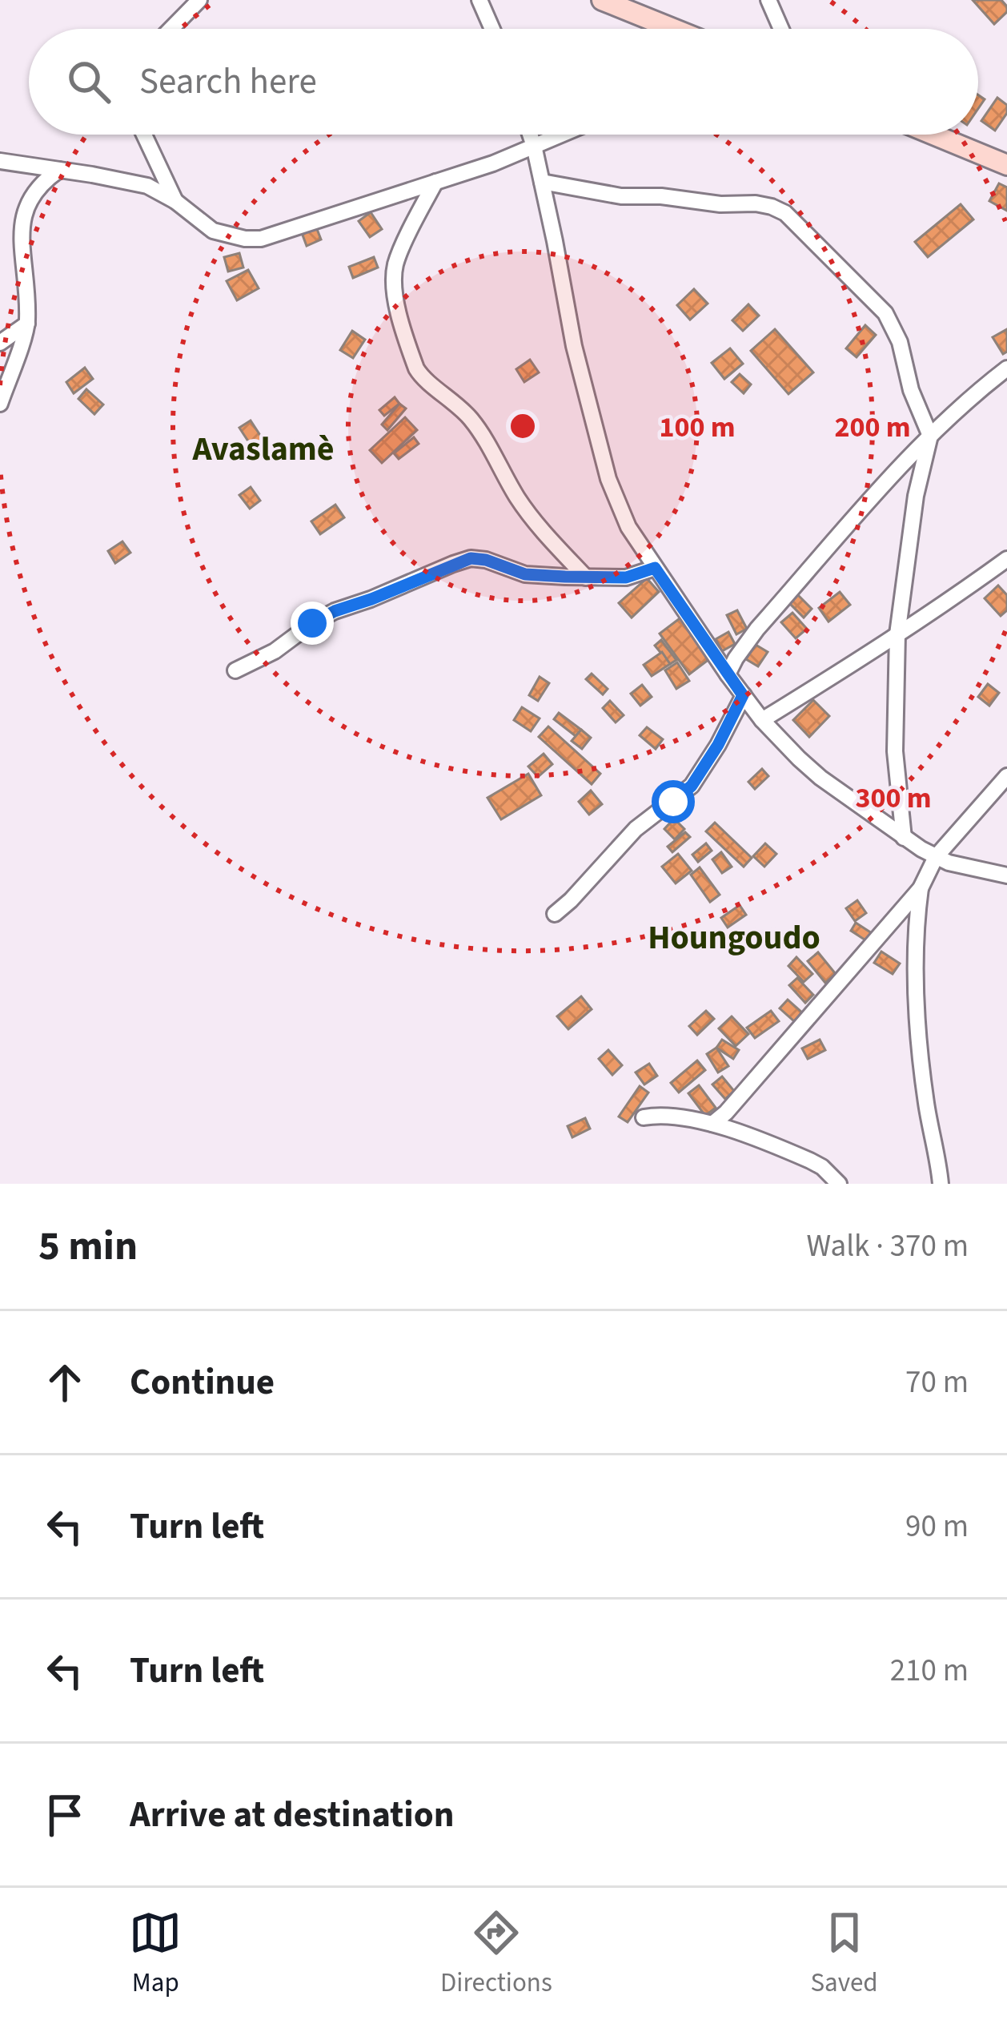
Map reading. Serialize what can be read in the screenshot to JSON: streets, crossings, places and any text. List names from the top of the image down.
{
  "districts": ["Avaslamè", "Houngoudo"],
  "page": {
    "search": "Search here",
    "heading": ["5 min", "Walk · 370 m"],
    "list": [
      ["Continue", "70 m"],
      ["Turn left", "90 m"],
      ["Turn left", "210 m"],
      "Arrive at destination"
    ],
    "nav": ["Map", "Directions", "Saved"]
  },
  "rings": ["100 m", "200 m", "300 m"]
}
